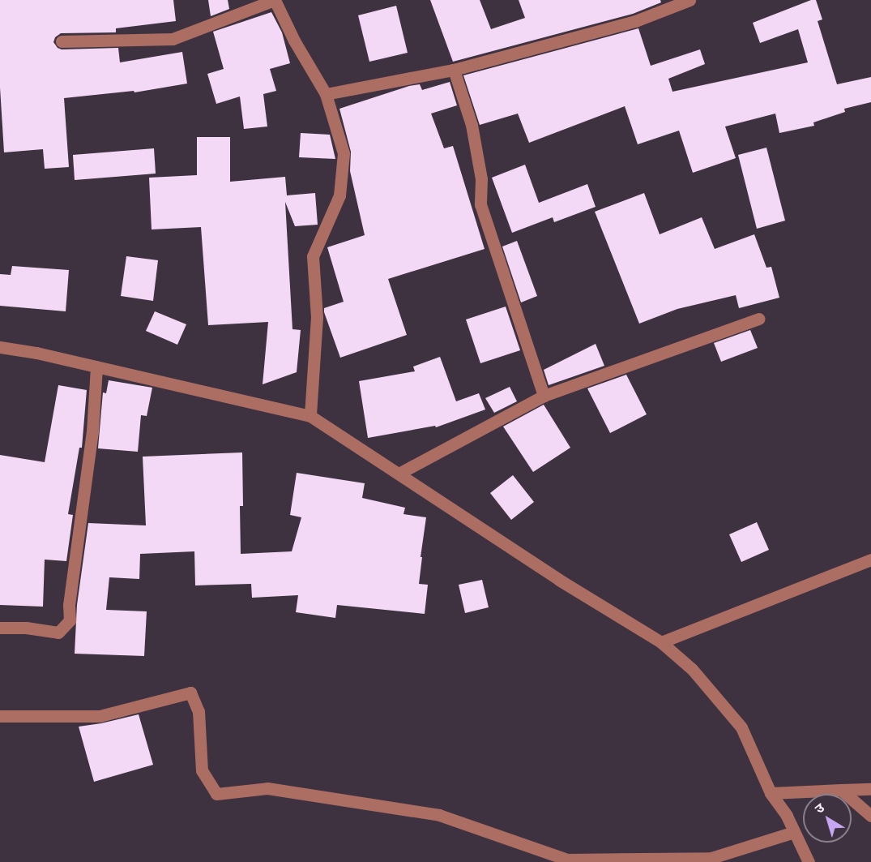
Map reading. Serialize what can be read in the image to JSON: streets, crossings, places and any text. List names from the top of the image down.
{
  "north": "top left"
}
